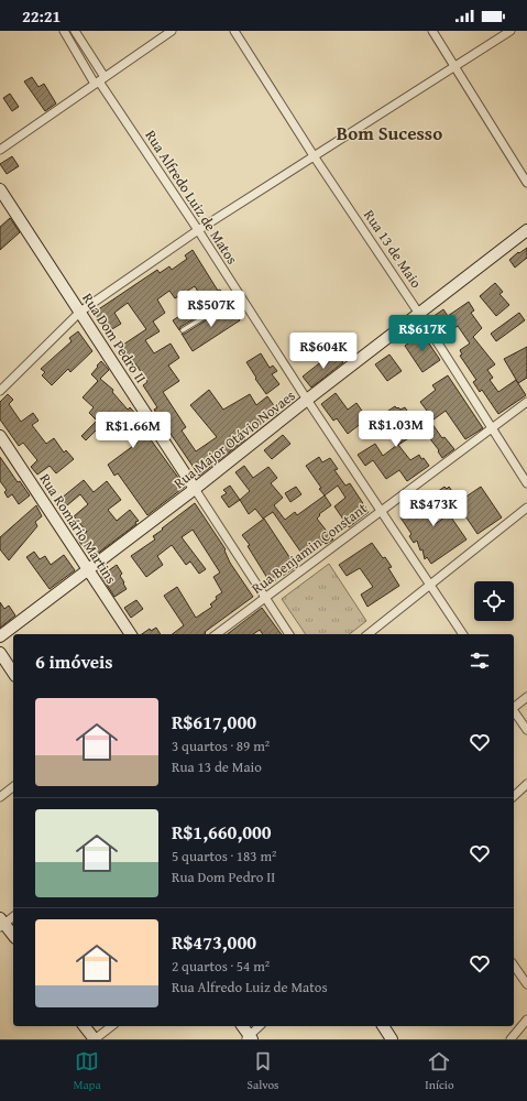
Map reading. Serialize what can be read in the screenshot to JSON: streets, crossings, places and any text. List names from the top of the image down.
{
  "streets": {
    "street": [
      "Rua Alfredo Luiz de Matos",
      "Rua 13 de Maio",
      "Rua Dom Pedro II",
      "Rua Major Otávio Novaes",
      "Rua Romário Martins",
      "Rua Benjamin Constant"
    ]
  },
  "crossings": [
    ["Rua Alfredo Luiz de Matos", "Rua Major Otávio Novaes"],
    ["Rua Alfredo Luiz de Matos", "Rua Benjamin Constant"],
    ["Rua 13 de Maio", "Rua Major Otávio Novaes"],
    ["Rua 13 de Maio", "Rua Benjamin Constant"],
    ["Rua Dom Pedro II", "Rua Major Otávio Novaes"],
    ["Rua Dom Pedro II", "Rua Benjamin Constant"],
    ["Rua Major Otávio Novaes", "Rua Romário Martins"]
  ],
  "districts": ["Bom Sucesso"],
  "page": {
    "status": "22:21",
    "price": [
      "R$507K",
      "R$617K",
      "R$604K",
      "R$1.03M",
      "R$1.66M",
      "R$473K"
    ],
    "heading": "6 imóveis",
    "list": [
      {
        "name": "R$617,000",
        "note": "3 quartos · 89 m² · Rua 13 de Maio"
      },
      {
        "name": "R$1,660,000",
        "note": "5 quartos · 183 m² · Rua Dom Pedro II"
      },
      {
        "name": "R$473,000",
        "note": "2 quartos · 54 m² · Rua Alfredo Luiz de Matos"
      }
    ],
    "tabs": ["Mapa", "Salvos", "Início"]
  }
}
